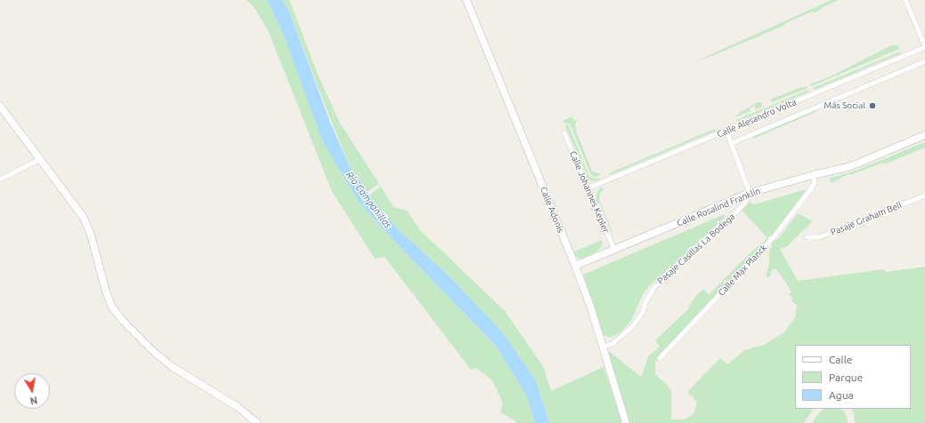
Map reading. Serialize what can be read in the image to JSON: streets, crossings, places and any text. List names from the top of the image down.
{
  "streets": {
    "street": [
      "Calle Alesandro Volta",
      "Calle Johannes Kepler",
      "Calle Rosalind Franklin",
      "Calle Adonis",
      "Pasaje Graham Bell",
      "Pasaje Casillas La Bodega",
      "Calle Max Planck"
    ]
  },
  "crossings": [
    ["Calle Alesandro Volta", "Calle Johannes Kepler"],
    ["Calle Johannes Kepler", "Calle Rosalind Franklin"],
    ["Calle Rosalind Franklin", "Calle Adonis"],
    ["Calle Rosalind Franklin", "Pasaje Casillas La Bodega"],
    ["Calle Rosalind Franklin", "Calle Max Planck"],
    ["Calle Adonis", "Pasaje Casillas La Bodega"]
  ],
  "water": ["Río Campanillas"],
  "places": ["Más Social"],
  "legend": ["Calle", "Parque", "Agua"],
  "north": "bottom"
}
